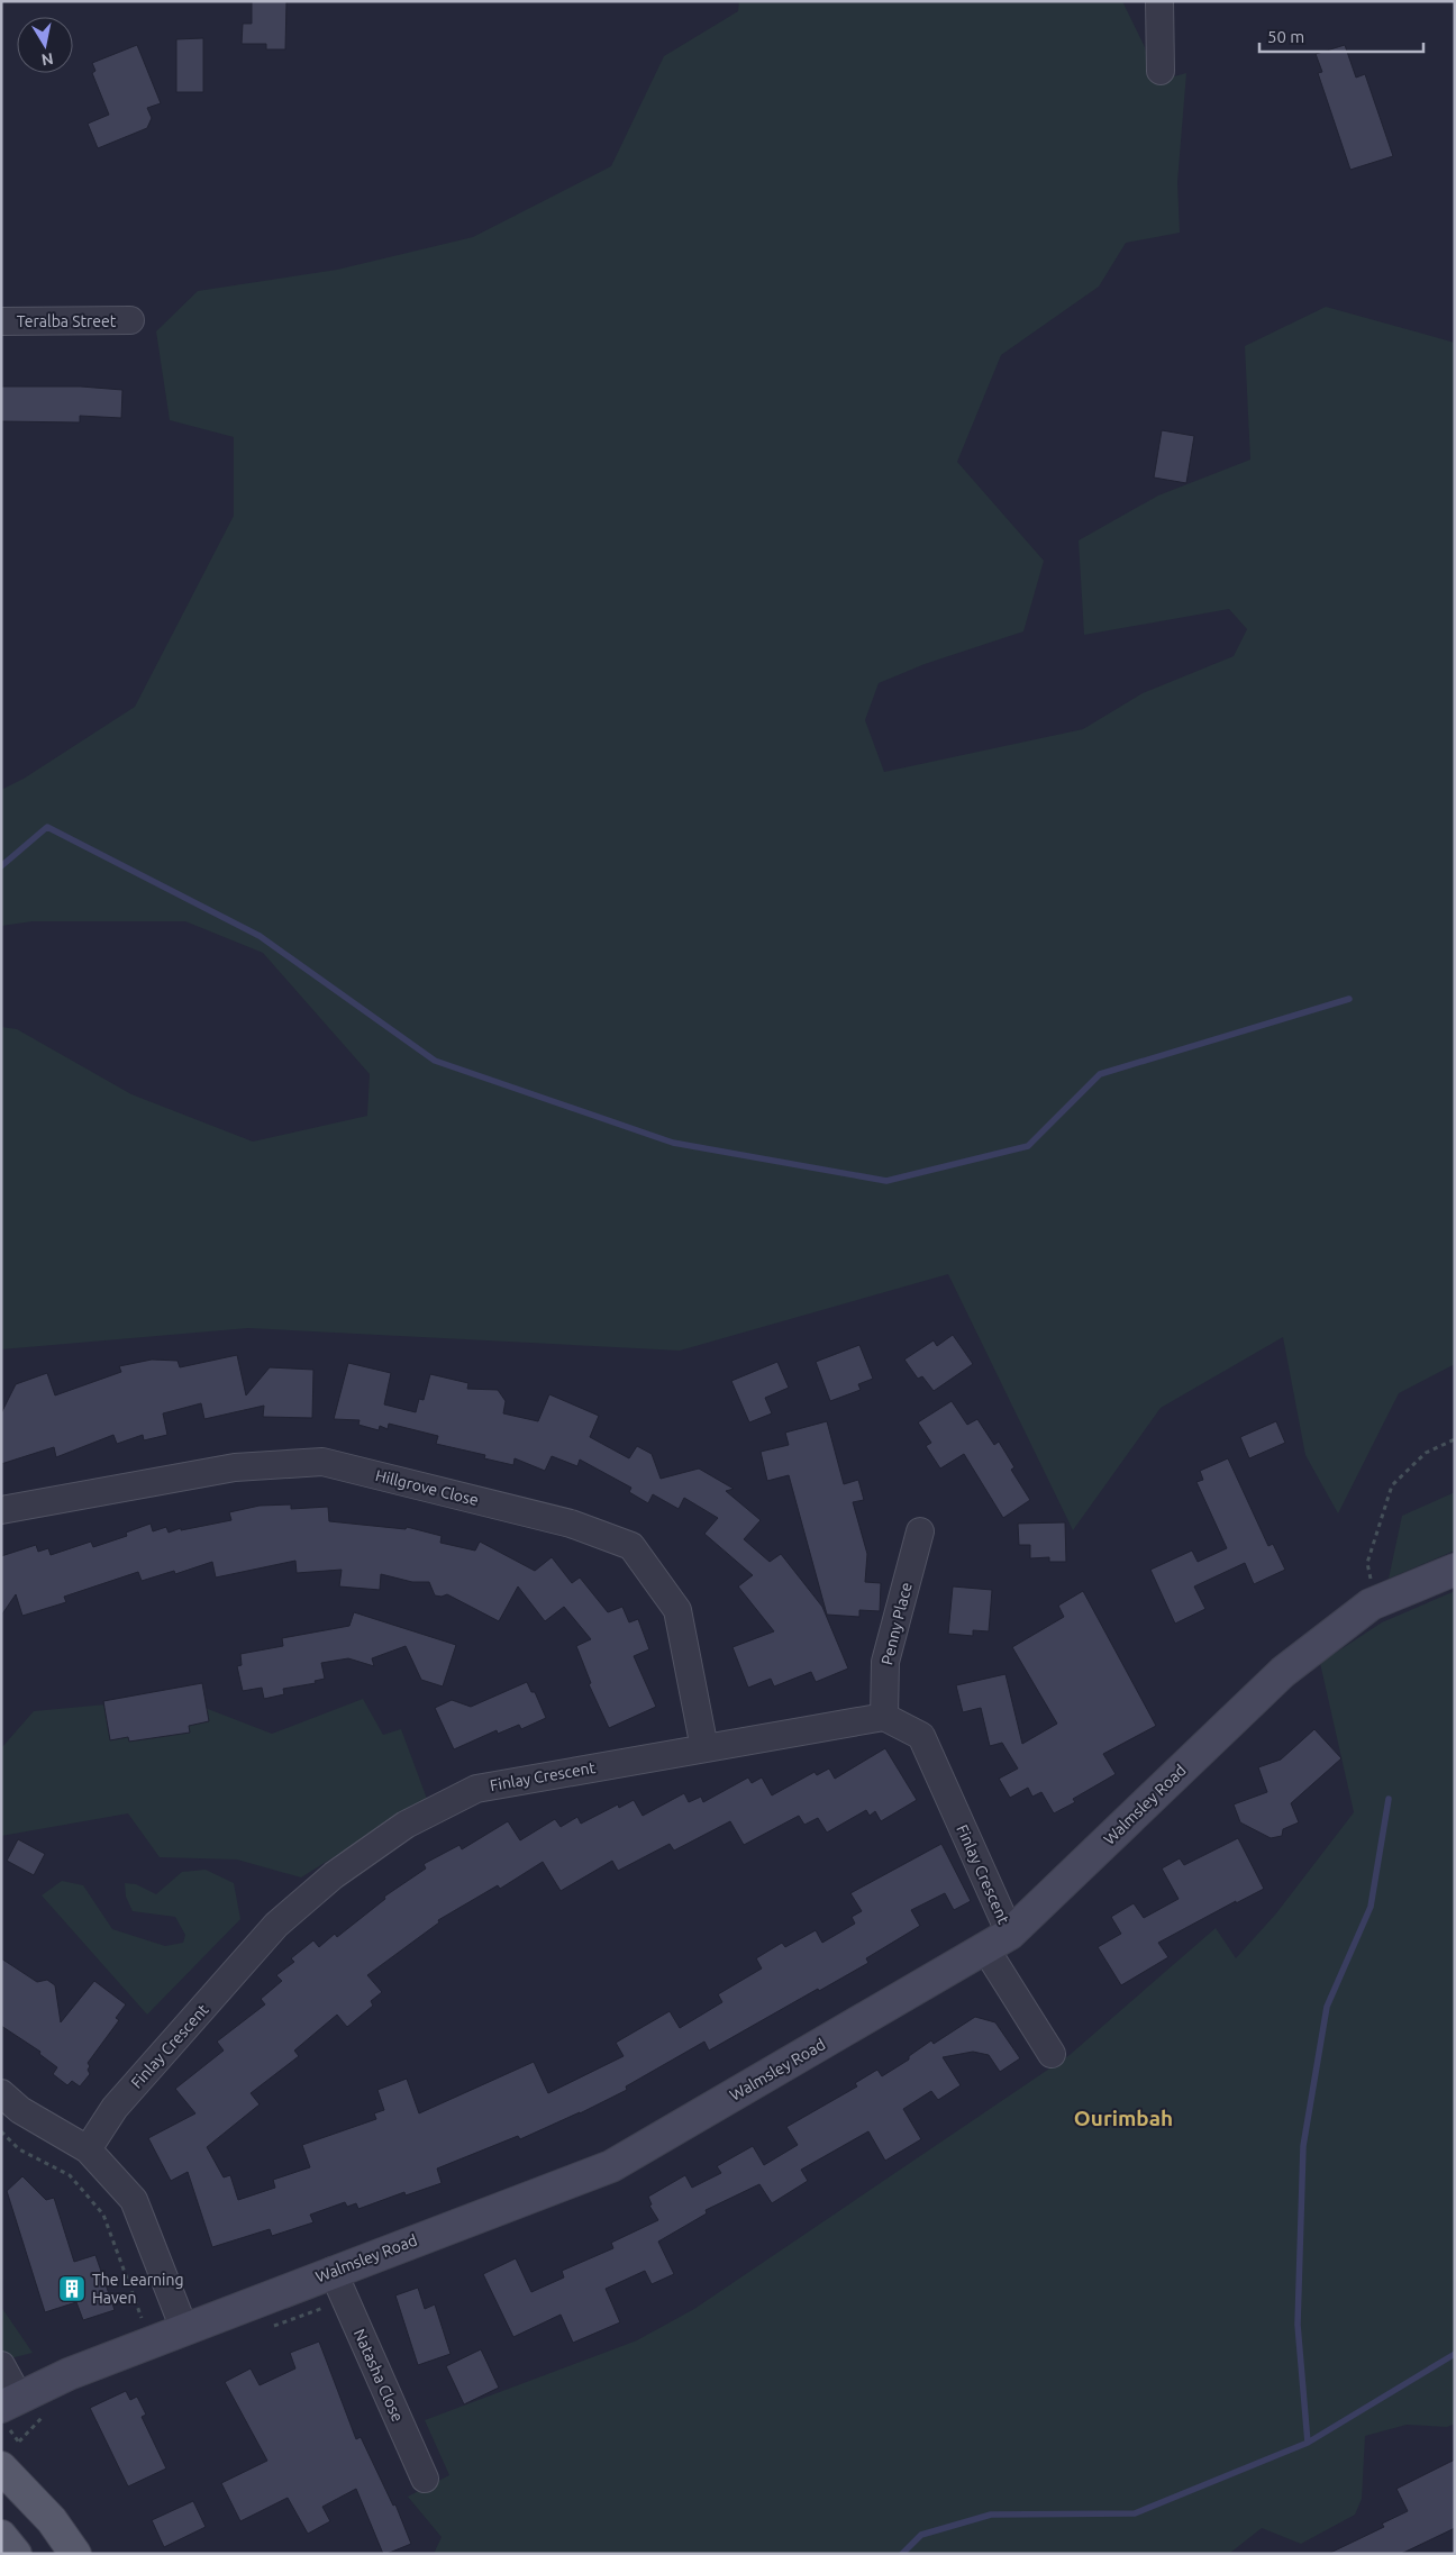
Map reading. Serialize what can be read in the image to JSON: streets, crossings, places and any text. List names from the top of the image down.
{
  "streets": {
    "street": [
      "Teralba Street",
      "Hillgrove Close",
      "Penny Place",
      "Finlay Crescent",
      "Walmsley Road",
      "Natasha Close"
    ]
  },
  "crossings": [
    ["Hillgrove Close", "Finlay Crescent"],
    ["Penny Place", "Finlay Crescent"],
    ["Finlay Crescent", "Walmsley Road"],
    ["Walmsley Road", "Natasha Close"]
  ],
  "districts": ["Ourimbah"],
  "places": {
    "building": ["The Learning Haven"]
  },
  "scale_bar": "50 m",
  "north": "bottom"
}
